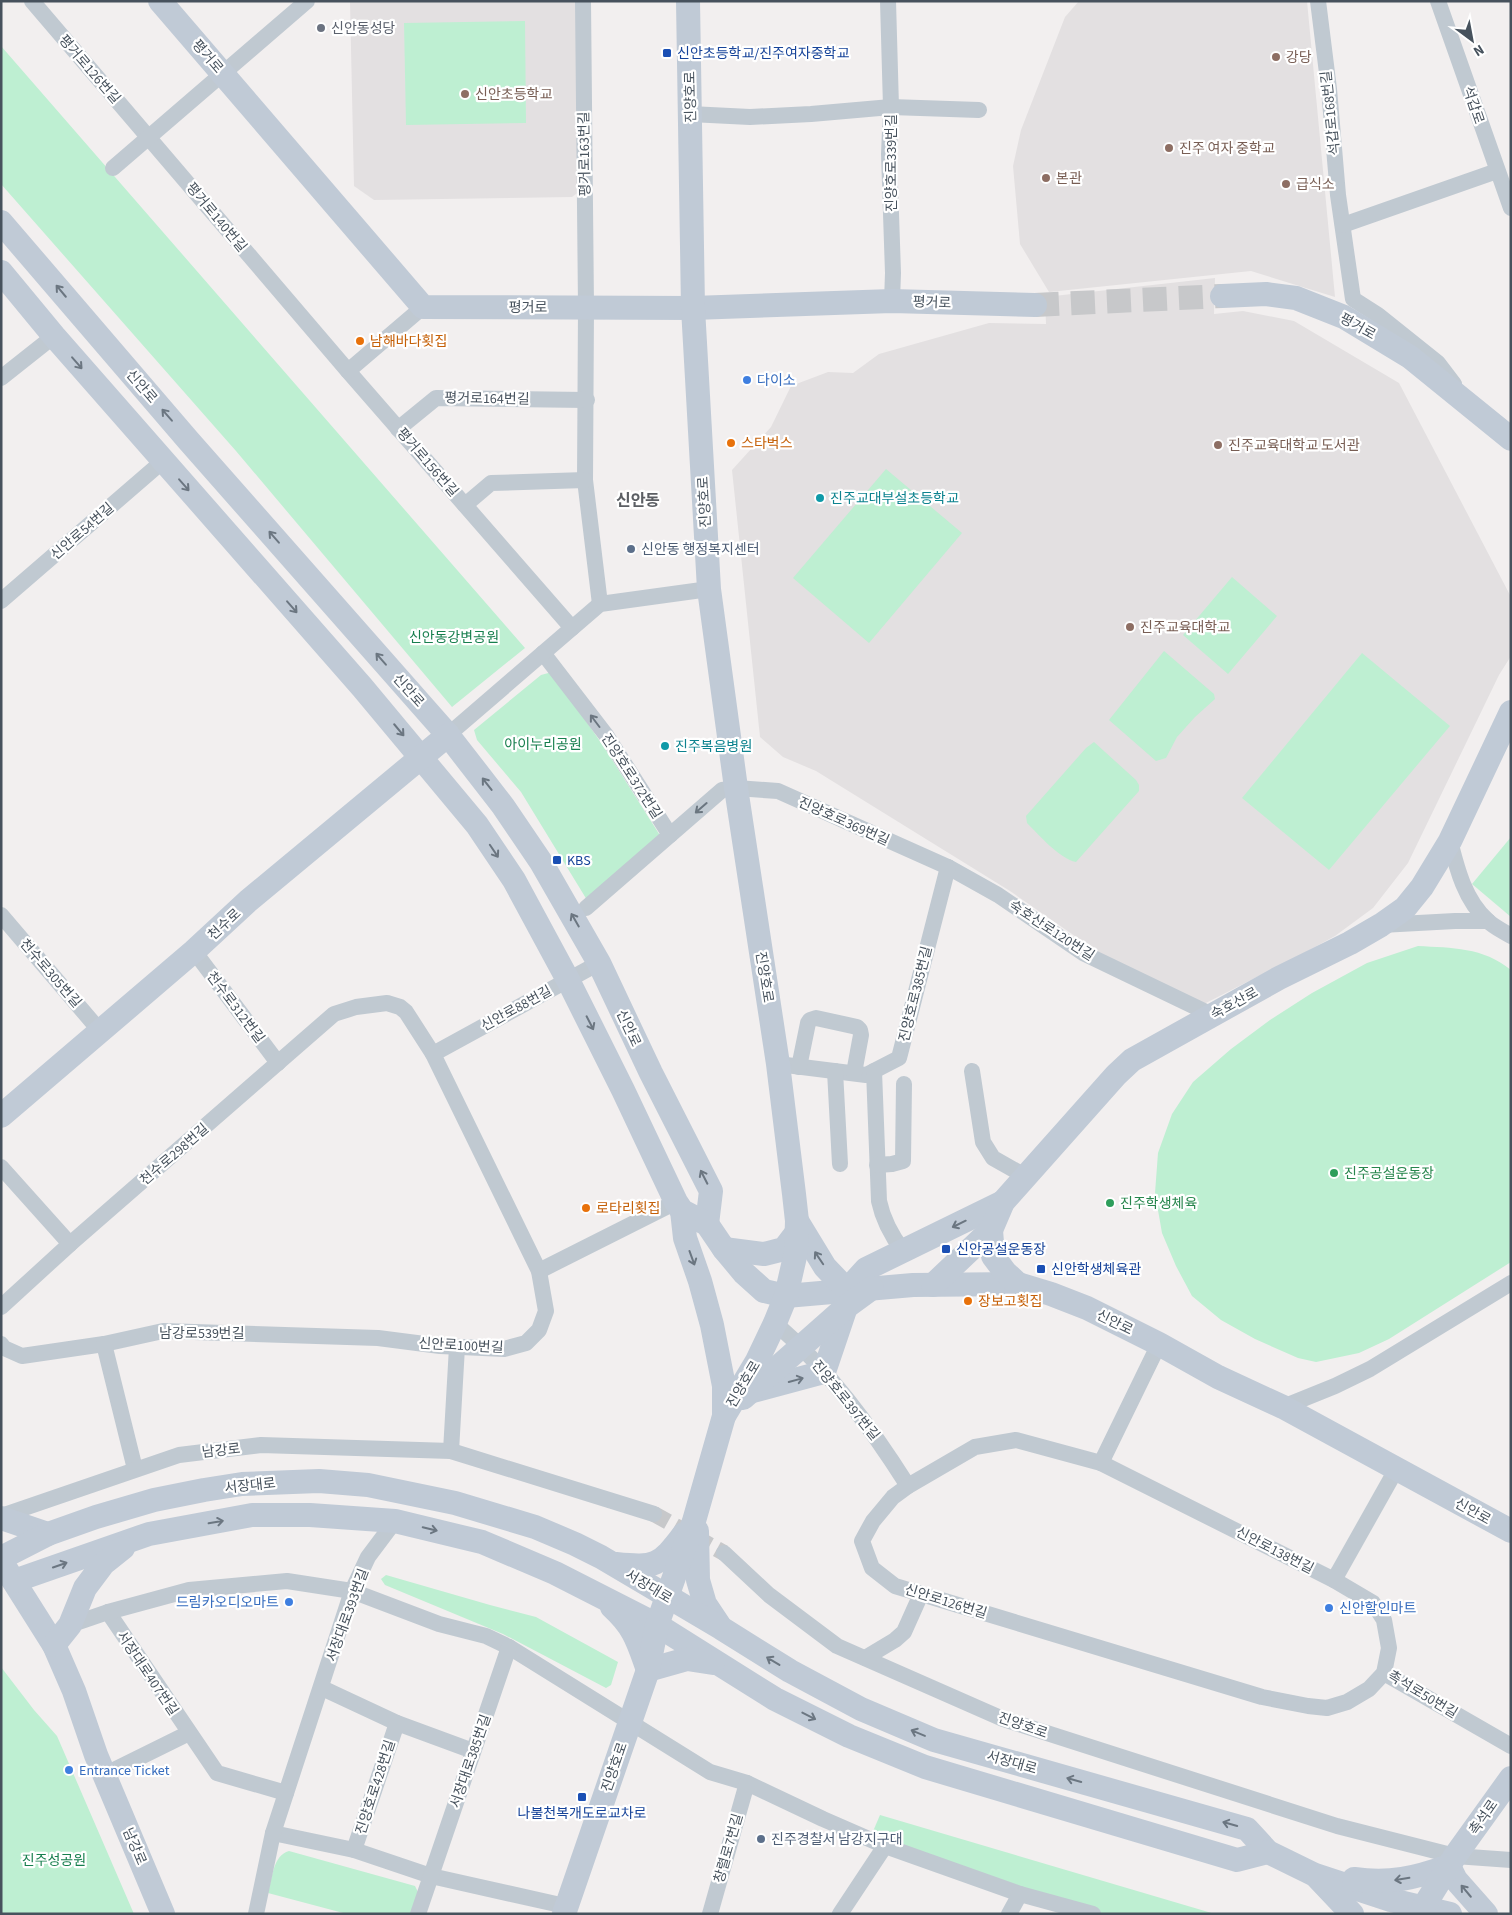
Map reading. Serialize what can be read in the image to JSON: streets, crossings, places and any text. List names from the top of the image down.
{
  "streets": {
    "street": [
      "평거로",
      "평거로126번길",
      "진양호로",
      "석갑로",
      "석갑로168번길",
      "평거로163번길",
      "진양호로339번길",
      "평거로140번길",
      "신안로",
      "평거로164번길",
      "평거로156번길",
      "신안로54번길",
      "진양호로372번길",
      "진양호로369번길",
      "천수로",
      "숙호산로120번길",
      "천수로305번길",
      "진양호로385번길",
      "숙호산로",
      "천수로312번길",
      "신안로88번길",
      "천수로298번길",
      "남강로539번길",
      "신안로100번길",
      "진양호로397번길",
      "남강로",
      "서장대로",
      "신안로138번길",
      "신안로126번길",
      "서장대로393번길",
      "서장대로407번길",
      "촉석로50번길",
      "서장대로385번길",
      "진양호로428번길",
      "촉석로",
      "창렬로7번길"
    ]
  },
  "crossings": [
    ["평거로", "진양호로"],
    ["평거로", "석갑로168번길"],
    ["평거로", "평거로163번길"],
    ["평거로", "진양호로339번길"],
    ["평거로126번길", "평거로140번길"],
    ["진양호로", "진양호로339번길"],
    ["진양호로", "진양호로372번길"],
    ["진양호로", "진양호로369번길"],
    ["진양호로", "진양호로385번길"],
    ["진양호로", "진양호로397번길"],
    ["진양호로", "서장대로"],
    ["진양호로", "진양호로428번길"],
    ["진양호로", "촉석로"],
    ["평거로140번길", "평거로156번길"],
    ["신안로", "천수로"],
    ["신안로", "숙호산로"],
    ["신안로", "신안로88번길"],
    ["평거로164번길", "평거로156번길"],
    ["진양호로372번길", "진양호로369번길"],
    ["진양호로369번길", "숙호산로120번길"],
    ["진양호로369번길", "진양호로385번길"],
    ["천수로", "천수로305번길"],
    ["천수로", "천수로312번길"],
    ["숙호산로120번길", "진양호로385번길"],
    ["숙호산로120번길", "숙호산로"],
    ["천수로312번길", "천수로298번길"],
    ["신안로88번길", "신안로100번길"],
    ["남강로539번길", "신안로100번길"],
    ["진양호로397번길", "신안로126번길"],
    ["서장대로", "촉석로"],
    ["신안로138번길", "신안로126번길"],
    ["신안로138번길", "촉석로50번길"],
    ["신안로126번길", "촉석로50번길"],
    ["서장대로393번길", "서장대로407번길"],
    ["서장대로393번길", "진양호로428번길"],
    ["서장대로385번길", "진양호로428번길"]
  ],
  "districts": ["신안동"],
  "parks": ["신안동강변공원", "아이누리공원", "진주성공원"],
  "places": {
    "other": [
      "신안동성당",
      "강당",
      "신안초등학교",
      "진주 여자 중학교",
      "본관",
      "급식소",
      "남해바다횟집",
      "다이소",
      "스타벅스",
      "진주교육대학교 도서관",
      "진주교대부설초등학교",
      "신안동 행정복지센터",
      "진주교육대학교",
      "진주복음병원",
      "진주공설운동장",
      "진주학생체육",
      "로타리횟집",
      "장보고횟집",
      "드림카오디오마트",
      "신안할인마트",
      "Entrance Ticket",
      "진주경찰서 남강지구대"
    ],
    "transit": [
      "신안초등학교/진주여자중학교",
      "KBS",
      "신안공설운동장",
      "신안학생체육관",
      "나불천복개도로교차로"
    ]
  },
  "north": "bottom right"
}
